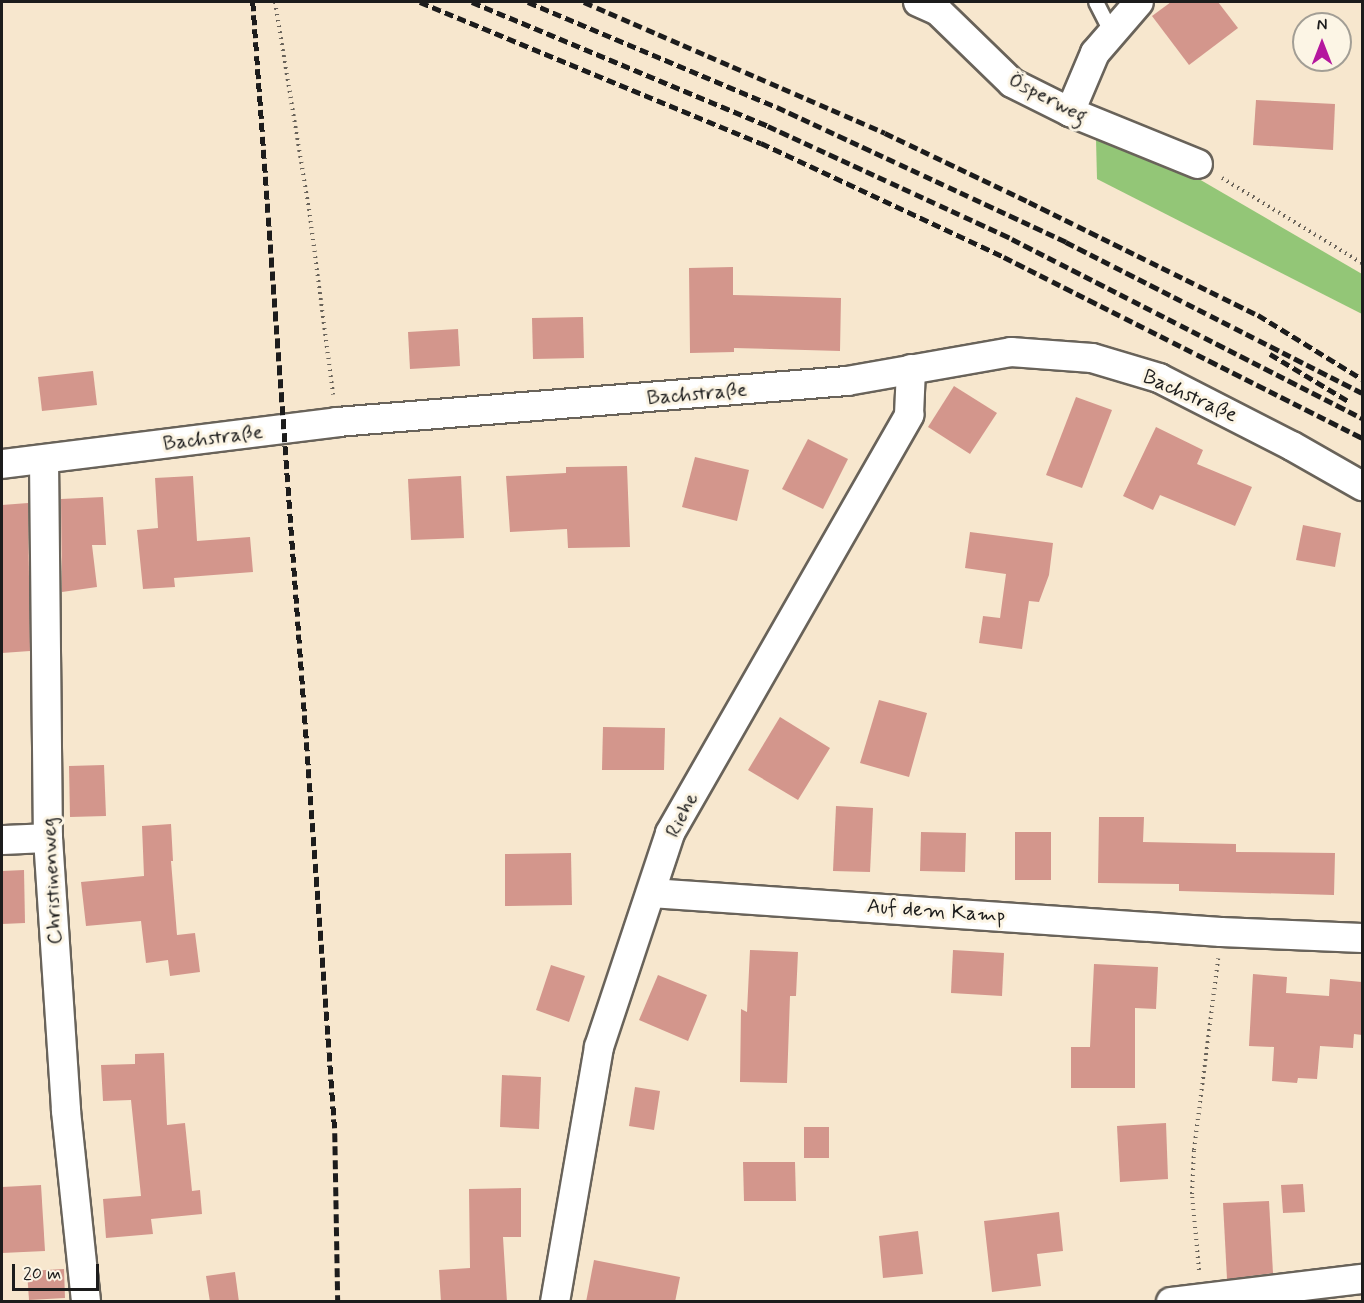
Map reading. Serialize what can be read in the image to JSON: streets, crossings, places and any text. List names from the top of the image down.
{
  "streets": {
    "street": [
      "Ösperweg",
      "Bachstraße",
      "Riehe",
      "Christinenweg",
      "Auf dem Kamp"
    ]
  },
  "crossings": [
    ["Bachstraße", "Riehe"],
    ["Bachstraße", "Christinenweg"],
    ["Riehe", "Auf dem Kamp"]
  ],
  "scale_bar": "20 m",
  "north": "top"
}
